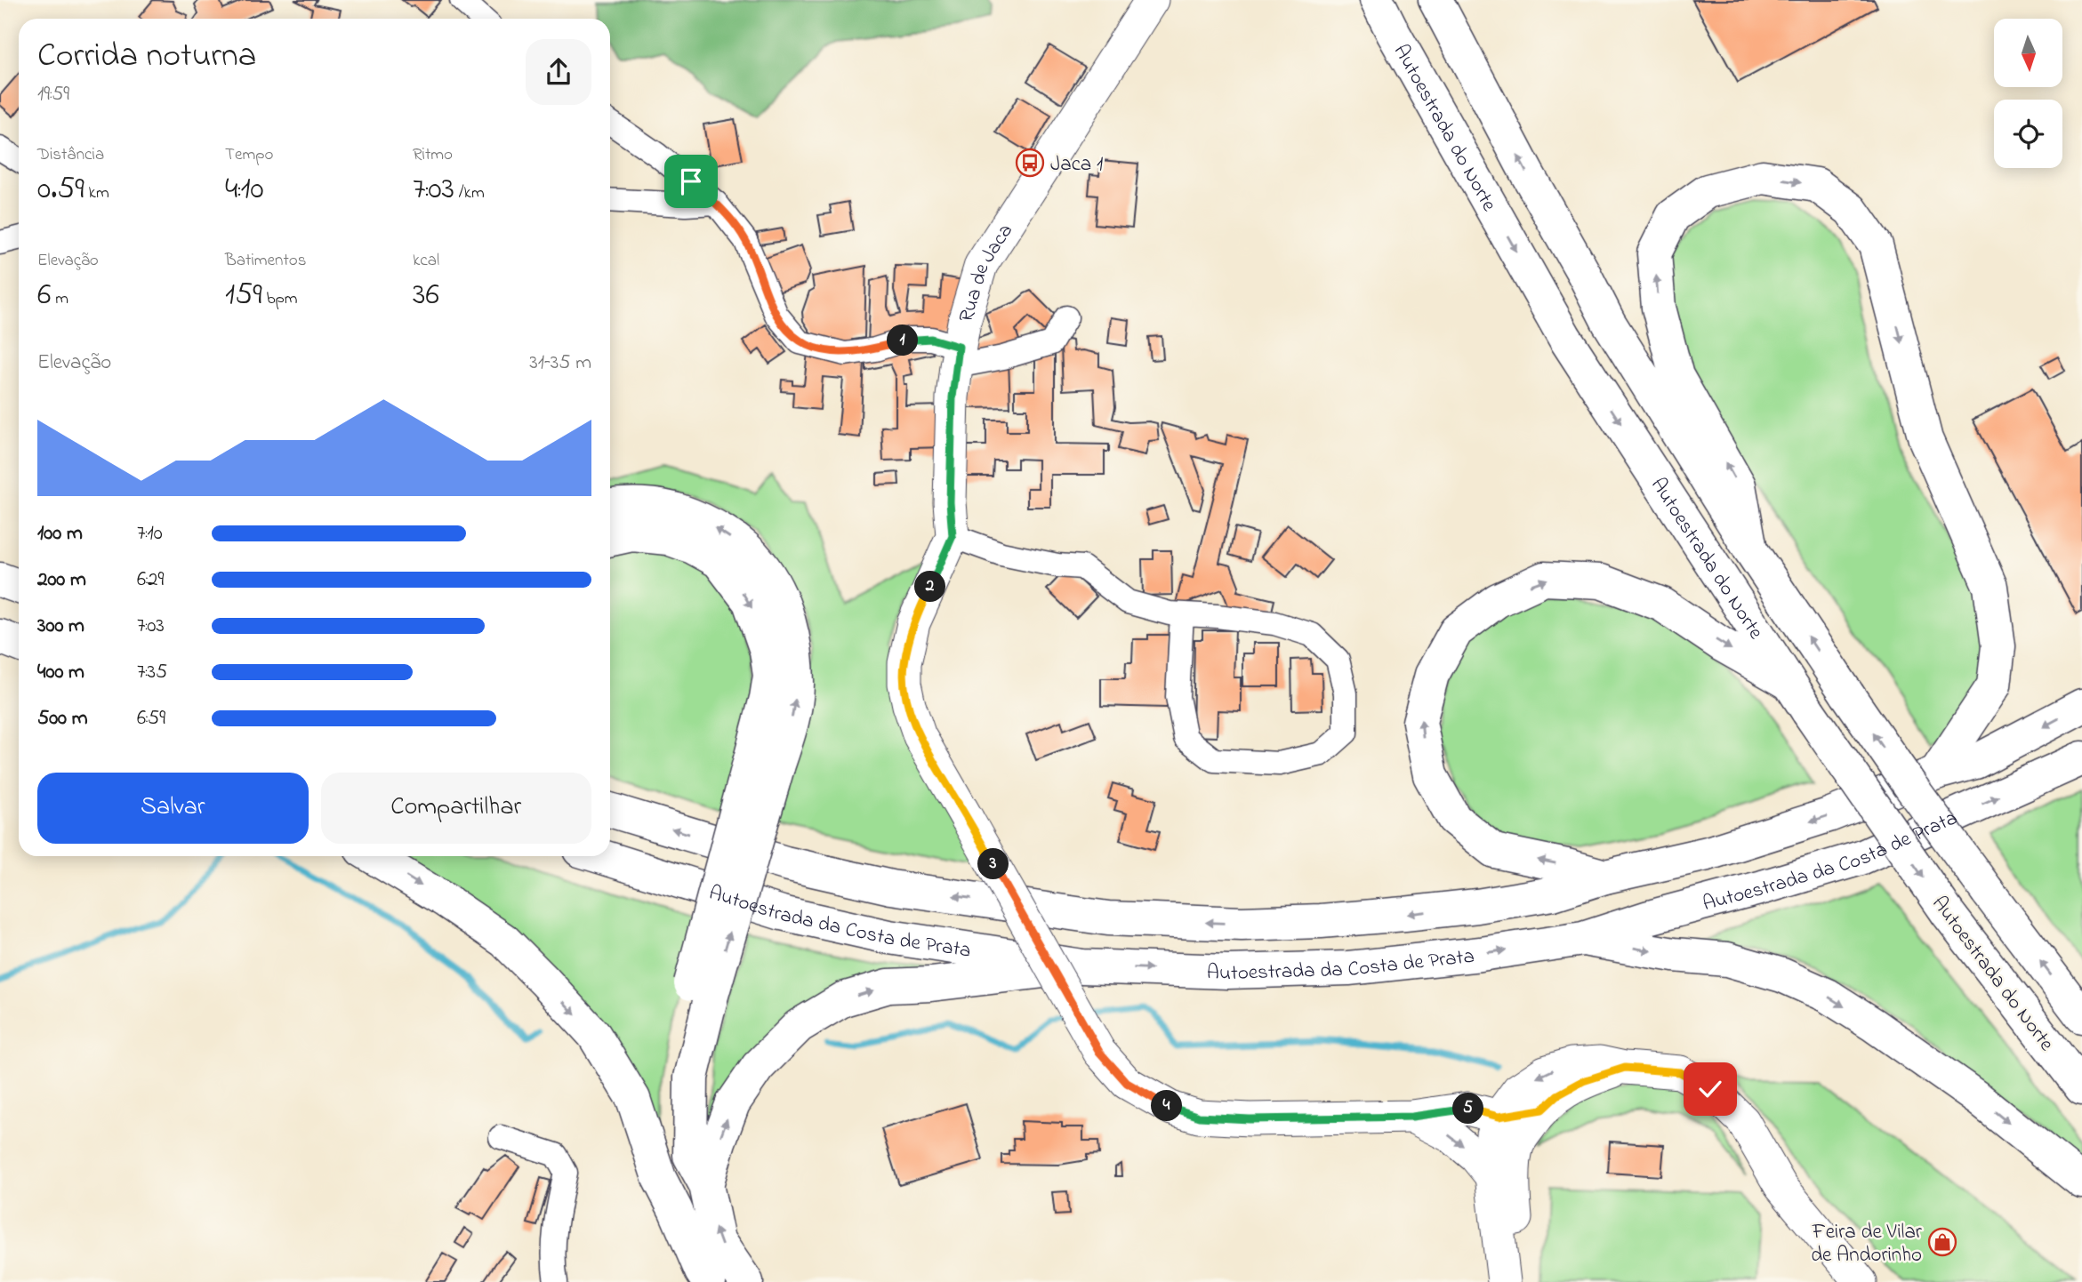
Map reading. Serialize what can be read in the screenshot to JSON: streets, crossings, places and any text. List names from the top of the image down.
{
  "streets": {
    "highway": ["Autoestrada do Norte", "Autoestrada da Costa de Prata"],
    "street": ["Rua de Jaca"]
  },
  "places": {
    "bus stop": ["Jaca 1"],
    "shop": ["Feira de Vilar de Andorinho"]
  },
  "north": "bottom",
  "page": {
    "heading": ["Corrida noturna", "19:59"],
    "stats": [
      ["Distância", "0.59 km"],
      ["Tempo", "4:10"],
      ["Ritmo", "7:03 /km"],
      ["Elevação", "6 m"],
      ["Batimentos", "159 bpm"],
      ["kcal", "36"]
    ],
    "pins": [
      "1",
      "2",
      "3",
      "4",
      "5"
    ],
    "chart": ["Elevação", "31–35 m"],
    "list": [
      {
        "name": "100 m",
        "note": "7:10"
      },
      {
        "name": "200 m",
        "note": "6:29"
      },
      {
        "name": "300 m",
        "note": "7:03"
      },
      {
        "name": "400 m",
        "note": "7:35"
      },
      {
        "name": "500 m",
        "note": "6:59"
      }
    ],
    "buttons": ["Salvar", "Compartilhar"]
  }
}
